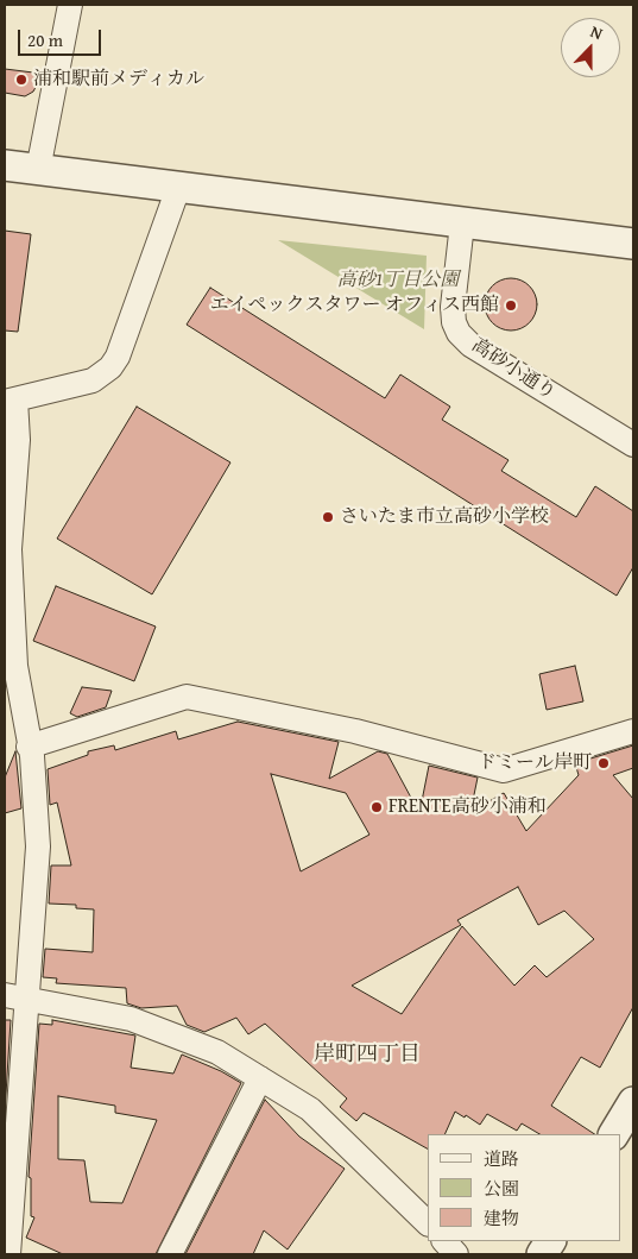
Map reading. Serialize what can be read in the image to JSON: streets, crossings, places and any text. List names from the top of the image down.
{
  "streets": {
    "street": ["高砂小通り"]
  },
  "districts": ["岸町四丁目"],
  "parks": ["高砂1丁目公園"],
  "places": [
    "浦和駅前メディカル",
    "エイペックスタワー オフィス西館",
    "さいたま市立高砂小学校",
    "ドミール岸町",
    "FRENTE高砂小浦和"
  ],
  "legend": ["道路", "公園", "建物"],
  "scale_bar": "20 m",
  "north": "top"
}
